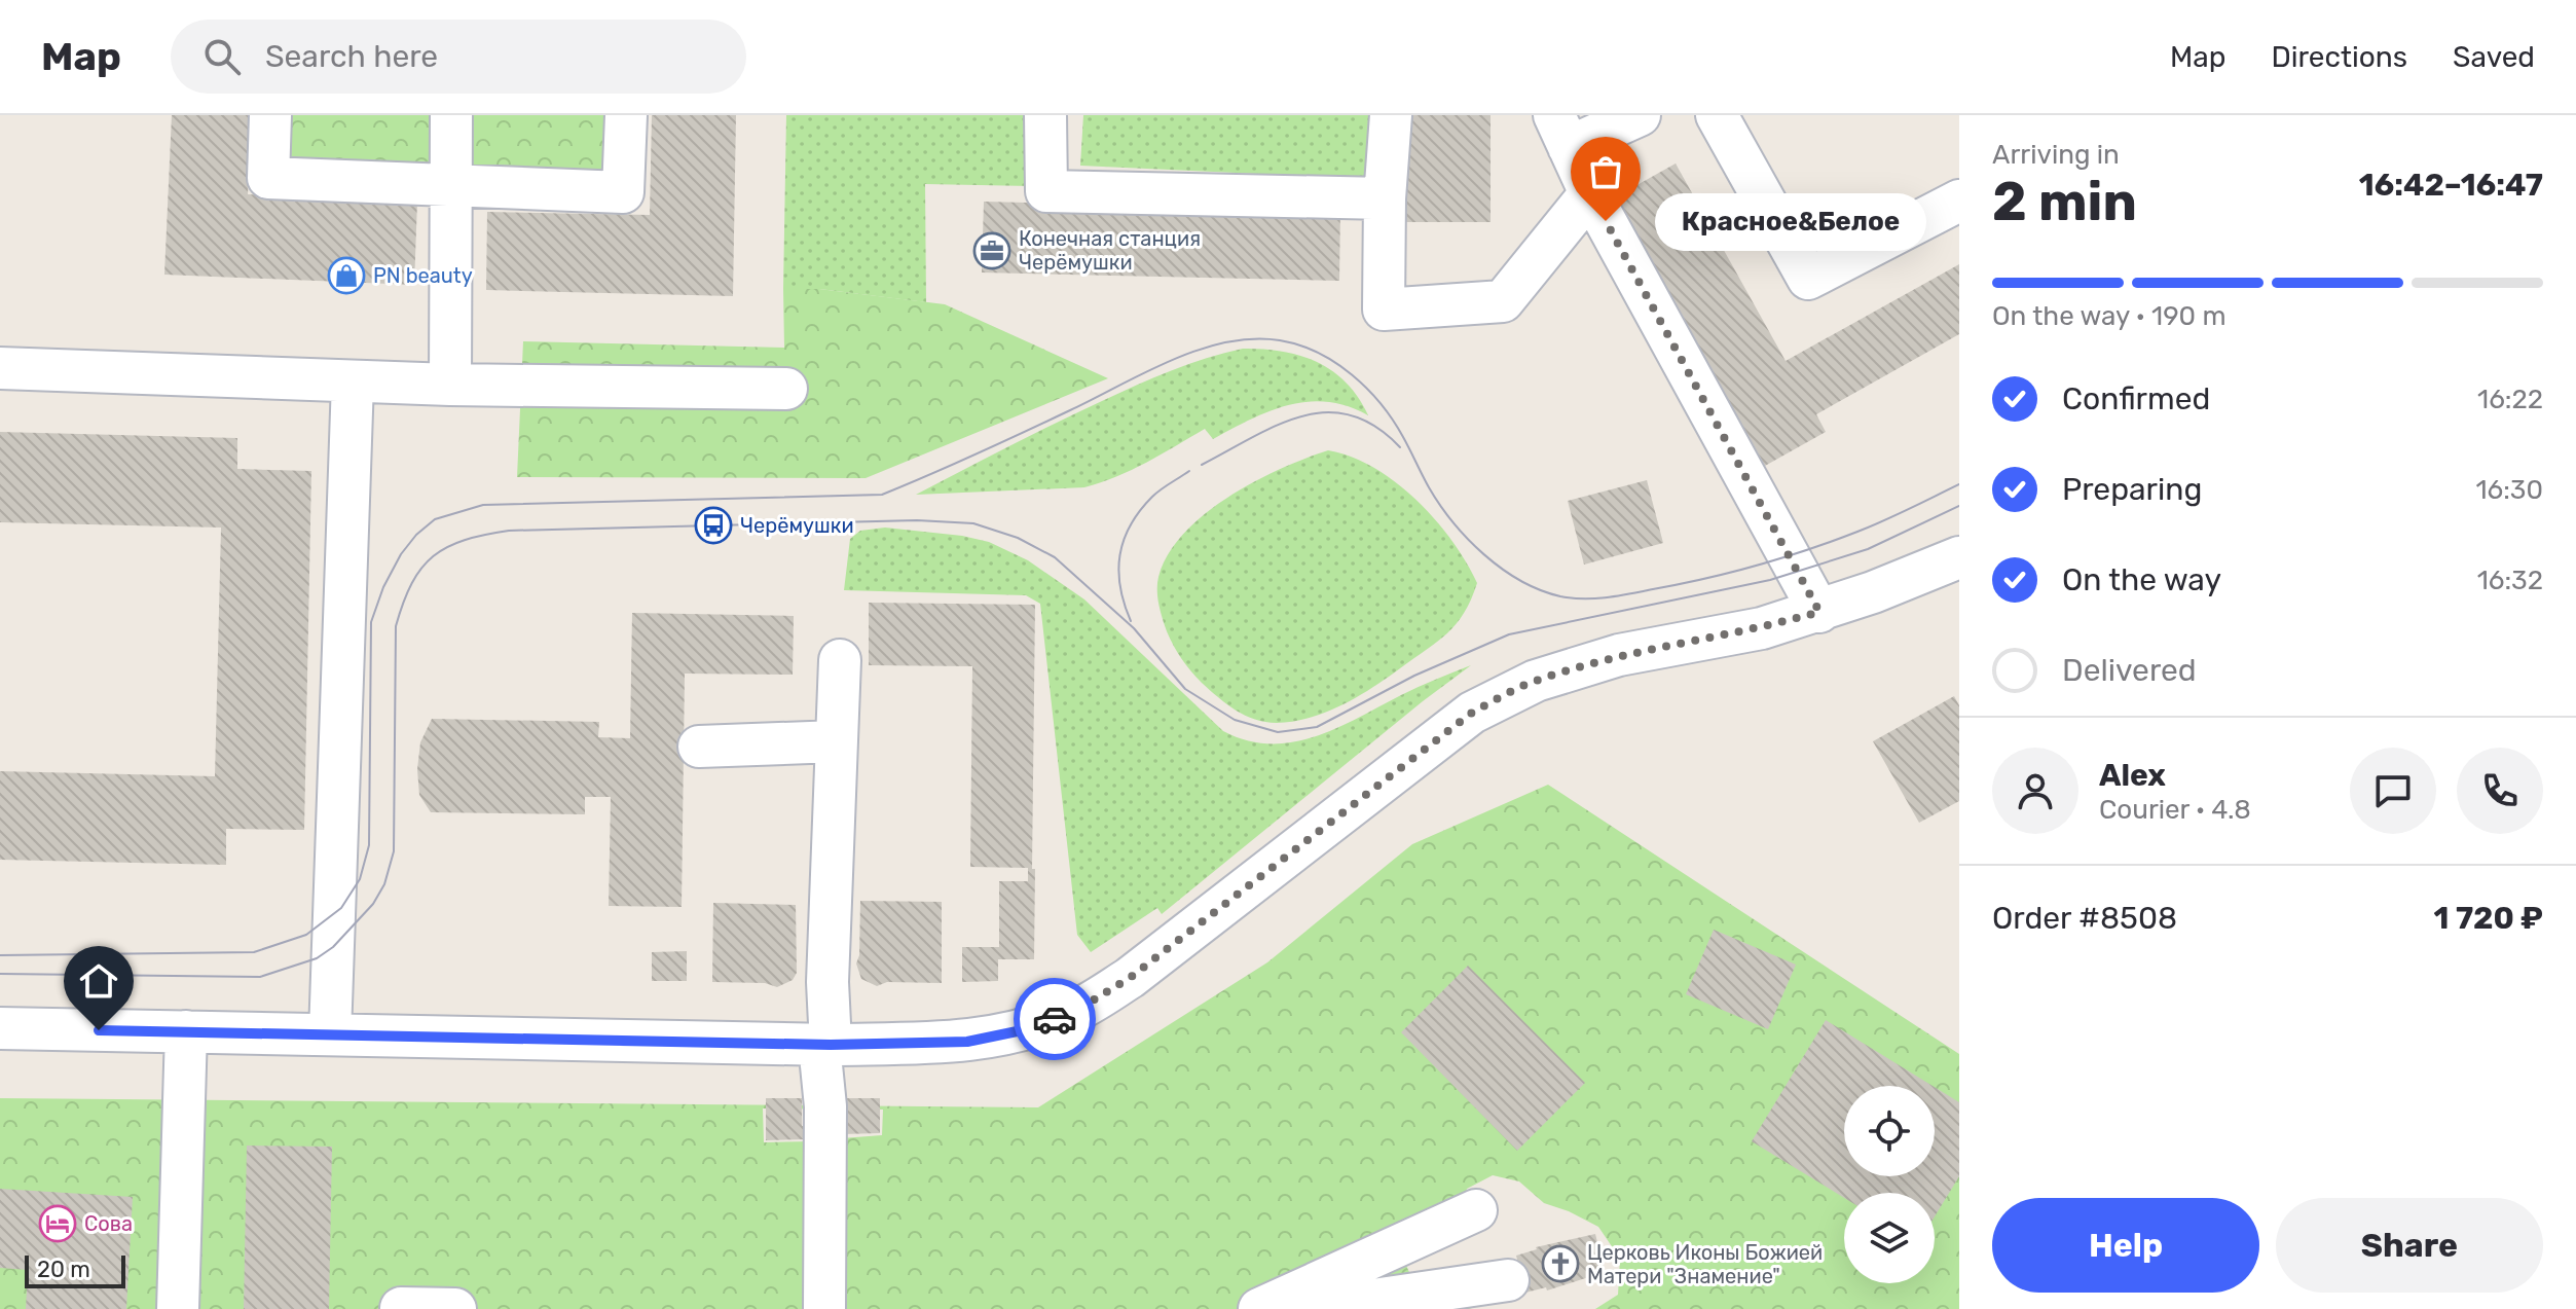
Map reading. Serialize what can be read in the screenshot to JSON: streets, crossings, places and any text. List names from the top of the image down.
{
  "places": {
    "other": ["Красное&Белое"],
    "office": ["Конечная станция Черёмушки"],
    "shop": ["PN beauty"],
    "bus stop": ["Черёмушки"],
    "hotel": ["Сова"],
    "church": ["Церковь Иконы Божией Матери \"Знамение\""]
  },
  "scale_bar": "20 m",
  "page": {
    "header": "Map",
    "search": "Search here",
    "nav": ["Map", "Directions", "Saved"],
    "heading": ["2 min", "Arriving in", "16:42–16:47"],
    "panel": [
      "Alex",
      "Courier · 4.8",
      "Order #8508",
      "1 720 ₽"
    ],
    "bubble": "Красное&Белое",
    "bar": "On the way · 190 m",
    "list": [
      ["Confirmed", "16:22"],
      ["Preparing", "16:30"],
      ["On the way", "16:32"],
      "Delivered"
    ],
    "buttons": ["Help", "Share"],
    "scale": "20 m"
  }
}
